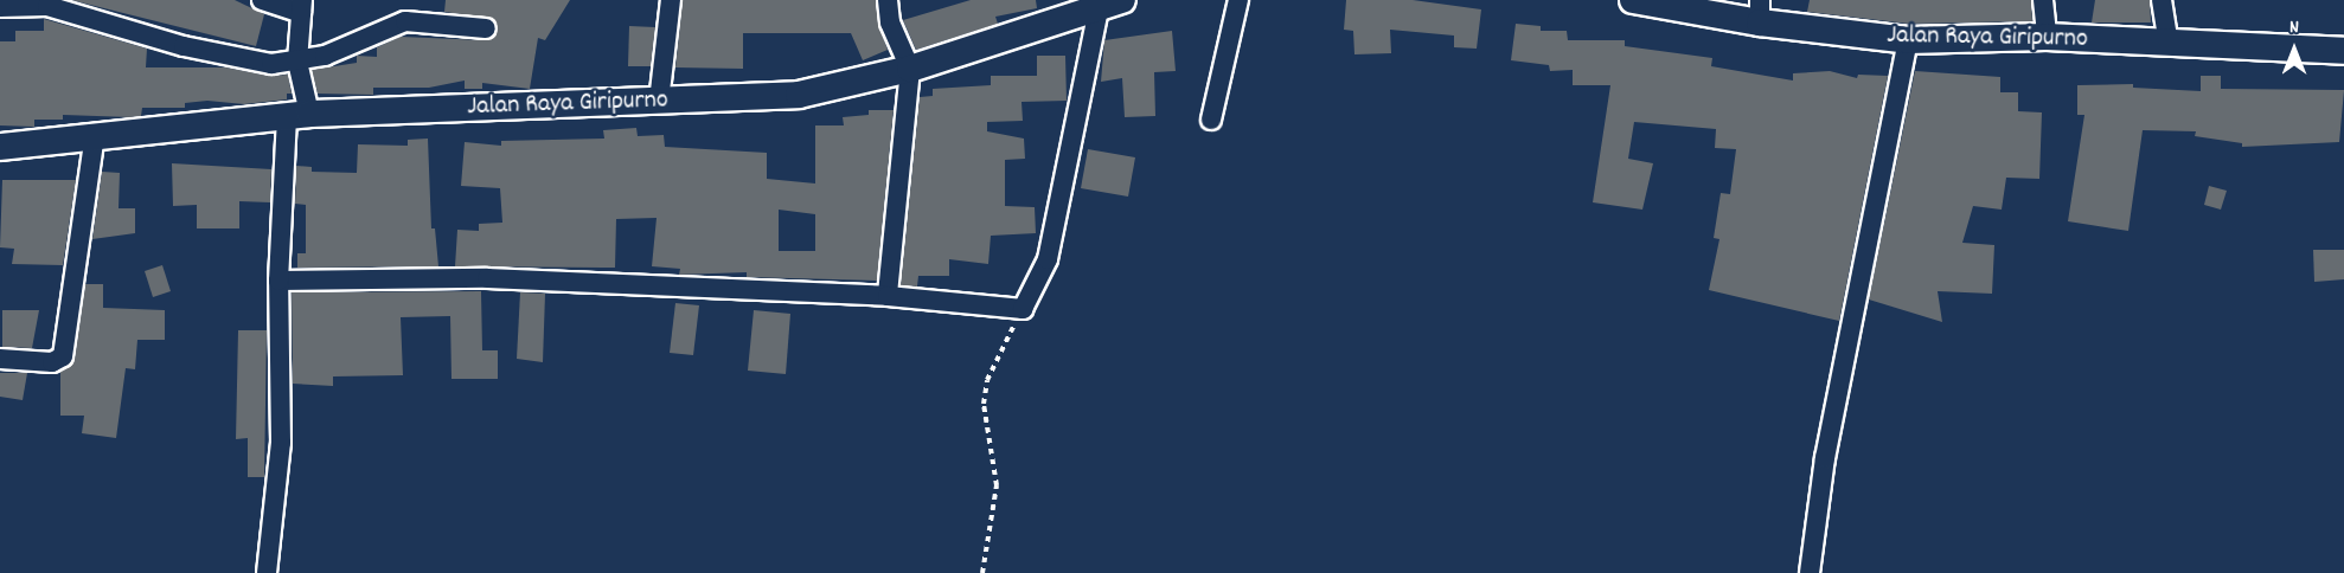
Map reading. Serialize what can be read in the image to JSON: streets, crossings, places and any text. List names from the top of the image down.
{
  "streets": {
    "main road": ["Jalan Raya Giripurno"]
  },
  "north": "top"
}
